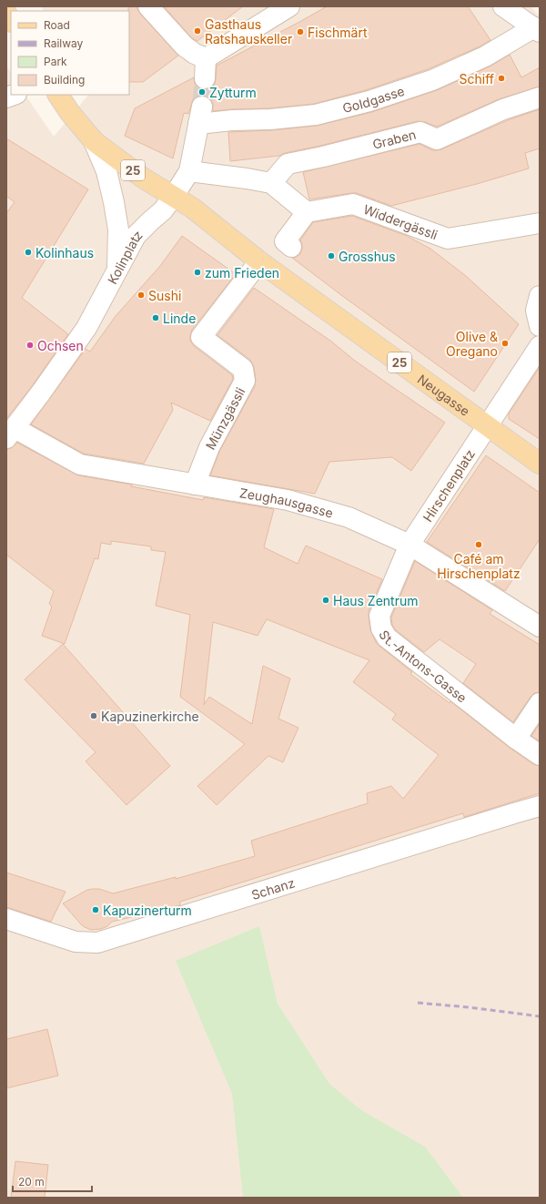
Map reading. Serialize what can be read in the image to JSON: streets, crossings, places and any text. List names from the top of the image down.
{
  "streets": {
    "main road": ["25", "Neugasse"],
    "street": [
      "Goldgasse",
      "Graben",
      "Widdergässli",
      "Kolinplatz",
      "Münzgässli",
      "Hirschenplatz",
      "Zeughausgasse",
      "St.-Antons-Gasse",
      "Schanz"
    ]
  },
  "crossings": [
    ["Goldgasse", "Kolinplatz"],
    ["25", "Kolinplatz"],
    ["25", "Neugasse"],
    ["25", "Münzgässli"],
    ["Kolinplatz", "Zeughausgasse"],
    ["Neugasse", "Münzgässli"],
    ["Neugasse", "Hirschenplatz"],
    ["Münzgässli", "Zeughausgasse"],
    ["Hirschenplatz", "Zeughausgasse"],
    ["Hirschenplatz", "St.-Antons-Gasse"],
    ["Zeughausgasse", "St.-Antons-Gasse"]
  ],
  "places": [
    "Gasthaus Ratshauskeller",
    "Fischmärt",
    "Schiff",
    "Zytturm",
    "Kolinhaus",
    "Grosshus",
    "zum Frieden",
    "Sushi",
    "Linde",
    "Olive & Oregano",
    "Ochsen",
    "Café am Hirschenplatz",
    "Haus Zentrum",
    "Kapuzinerkirche",
    "Kapuzinerturm"
  ],
  "legend": [
    "Road",
    "Railway",
    "Park",
    "Building"
  ],
  "scale_bar": "20 m"
}
